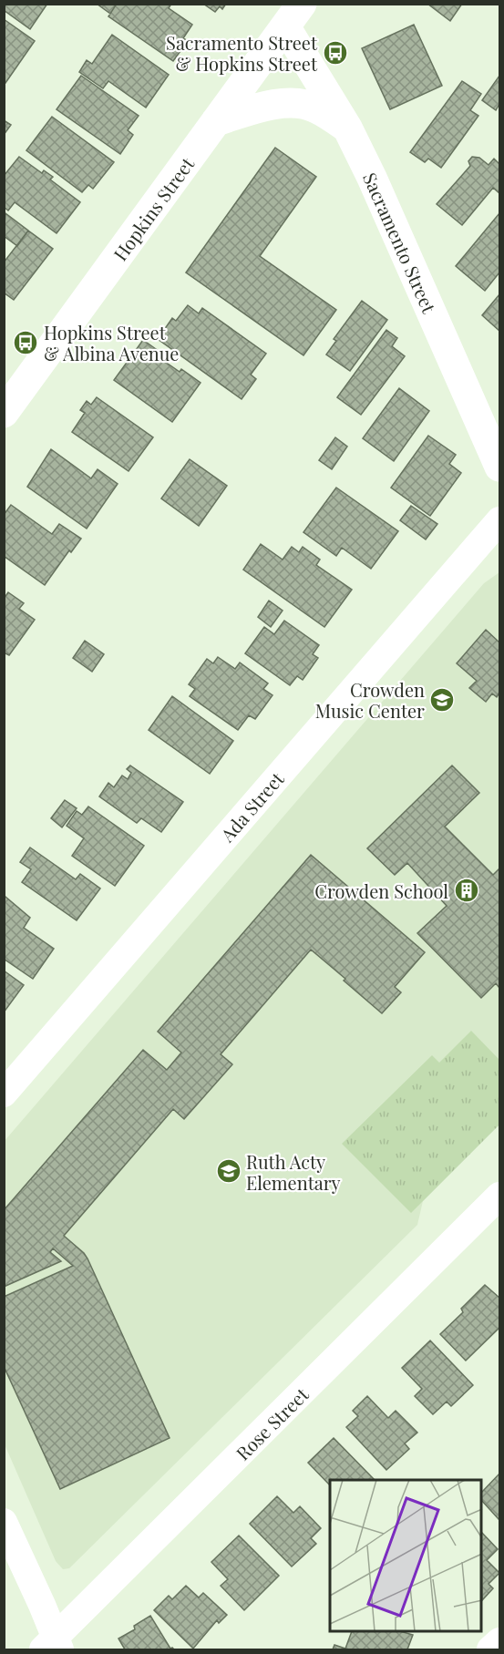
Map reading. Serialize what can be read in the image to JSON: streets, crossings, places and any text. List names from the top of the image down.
{
  "streets": {
    "street": [
      "Hopkins Street",
      "Sacramento Street",
      "Ada Street",
      "Rose Street"
    ]
  },
  "crossings": [
    ["Hopkins Street", "Sacramento Street"]
  ],
  "places": {
    "bus stop": ["Sacramento Street & Hopkins Street", "Hopkins Street & Albina Avenue"],
    "school or university": ["Crowden Music Center", "Ruth Acty Elementary"],
    "building": ["Crowden School"]
  }
}
